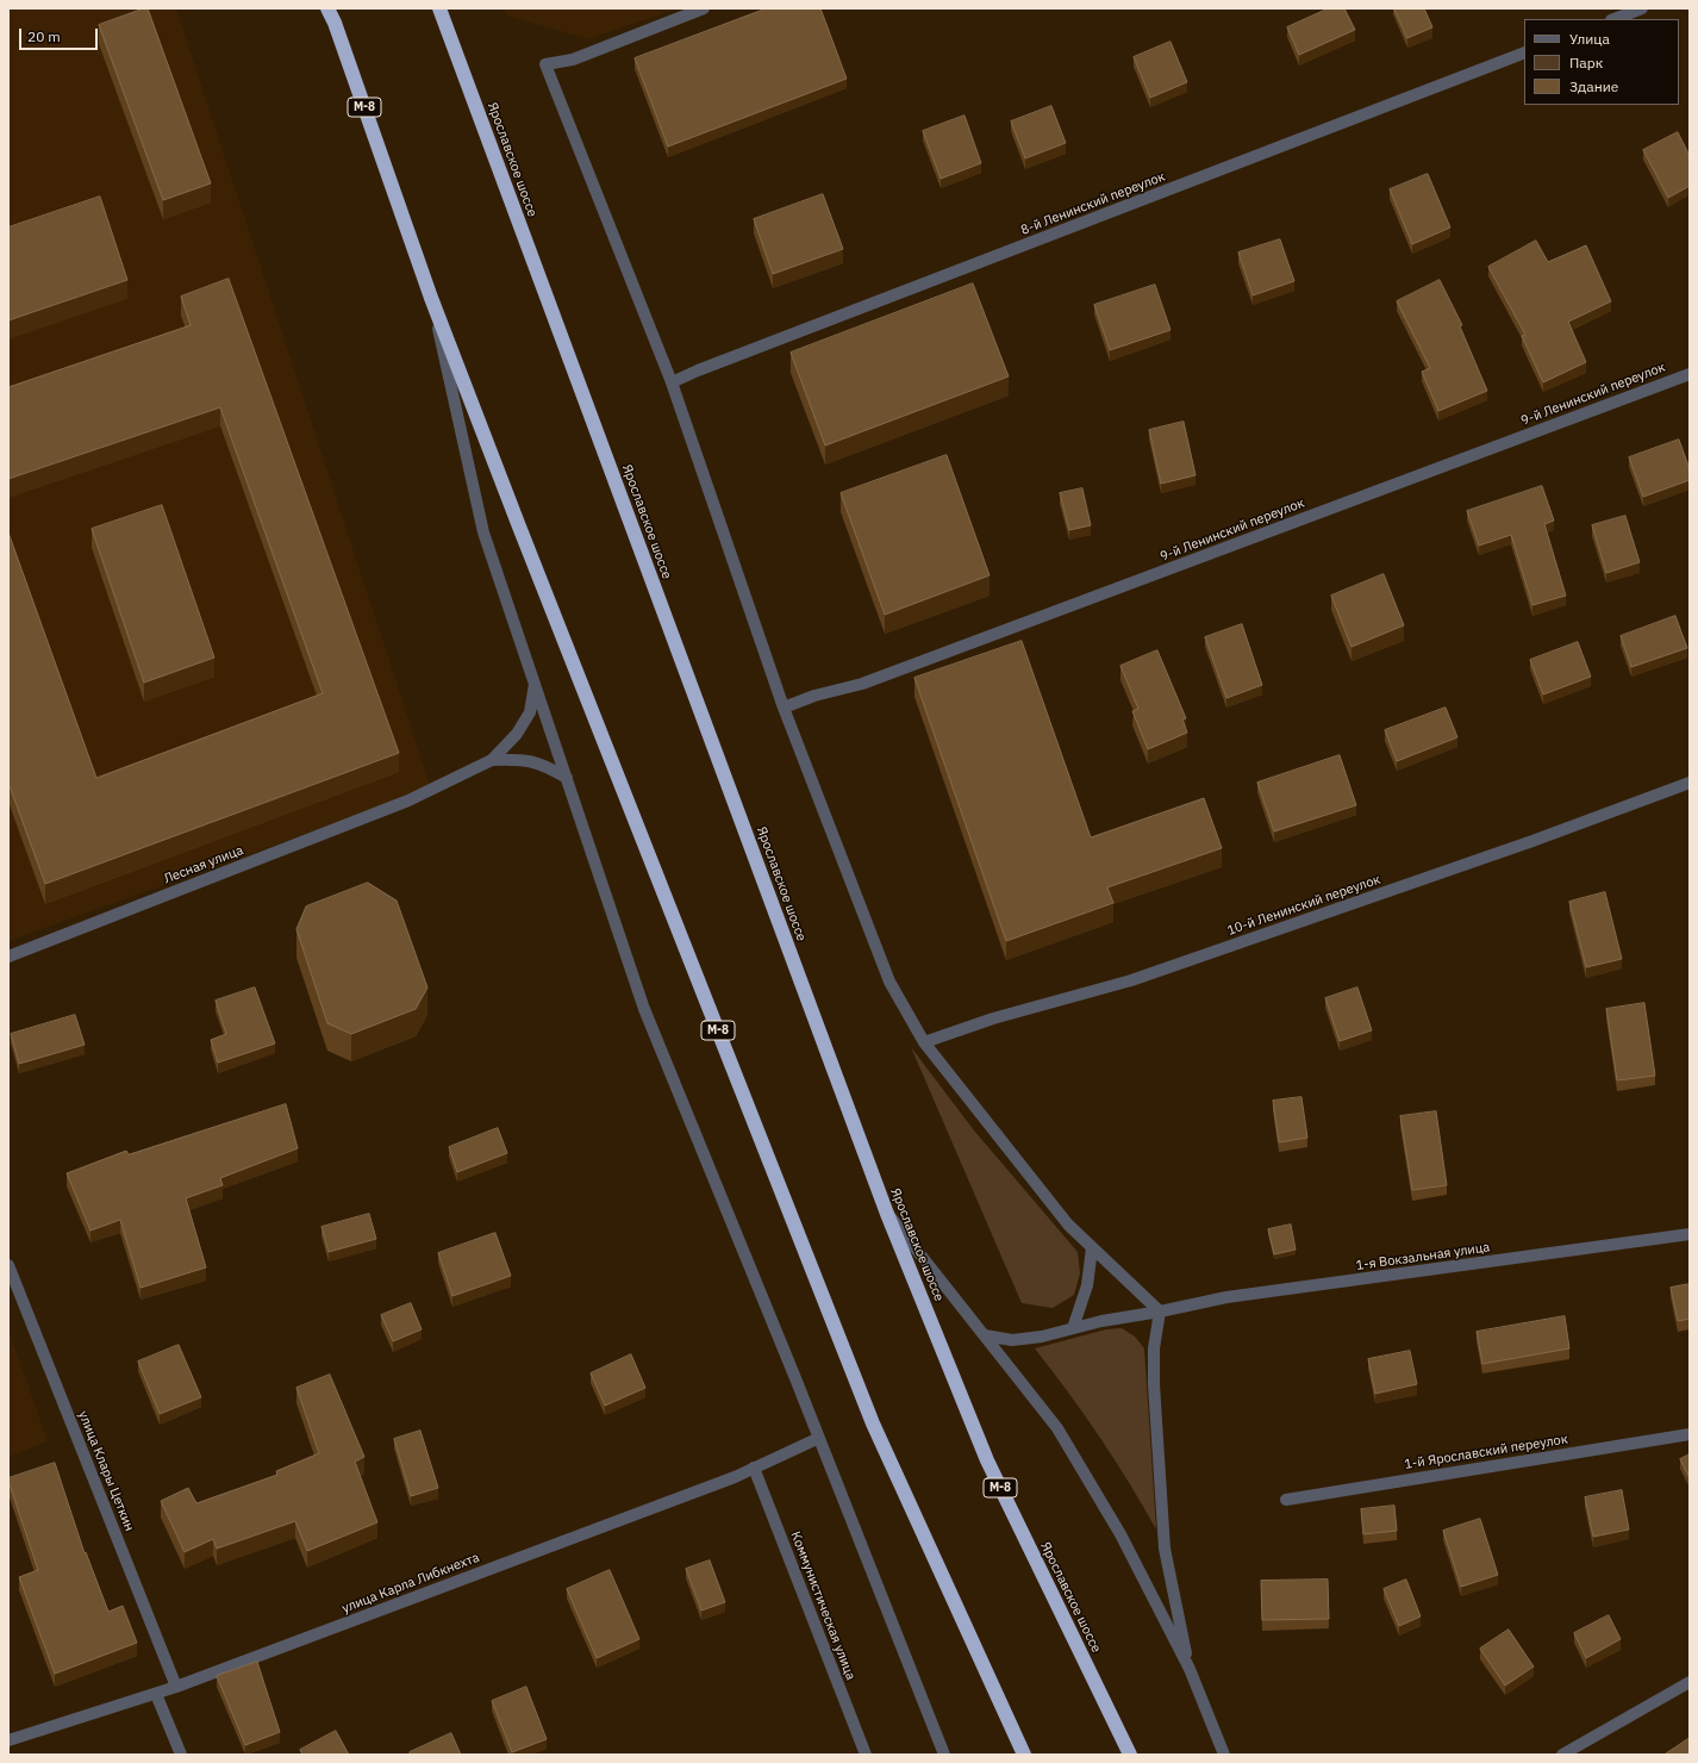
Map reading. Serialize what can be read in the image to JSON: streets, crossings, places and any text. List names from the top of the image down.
{
  "streets": {
    "highway": ["М-8", "Ярославское шоссе"],
    "street": [
      "8-й Ленинский переулок",
      "9-й Ленинский переулок",
      "Лесная улица",
      "10-й Ленинский переулок",
      "1-я Вокзальная улица",
      "1-й Ярославский переулок",
      "улица Клары Цеткин",
      "улица Карла Либкнехта",
      "Коммунистическая улица"
    ]
  },
  "crossings": [
    ["улица Клары Цеткин", "улица Карла Либкнехта"],
    ["улица Карла Либкнехта", "Коммунистическая улица"]
  ],
  "legend": ["Улица", "Парк", "Здание"],
  "scale_bar": "20 m"
}
